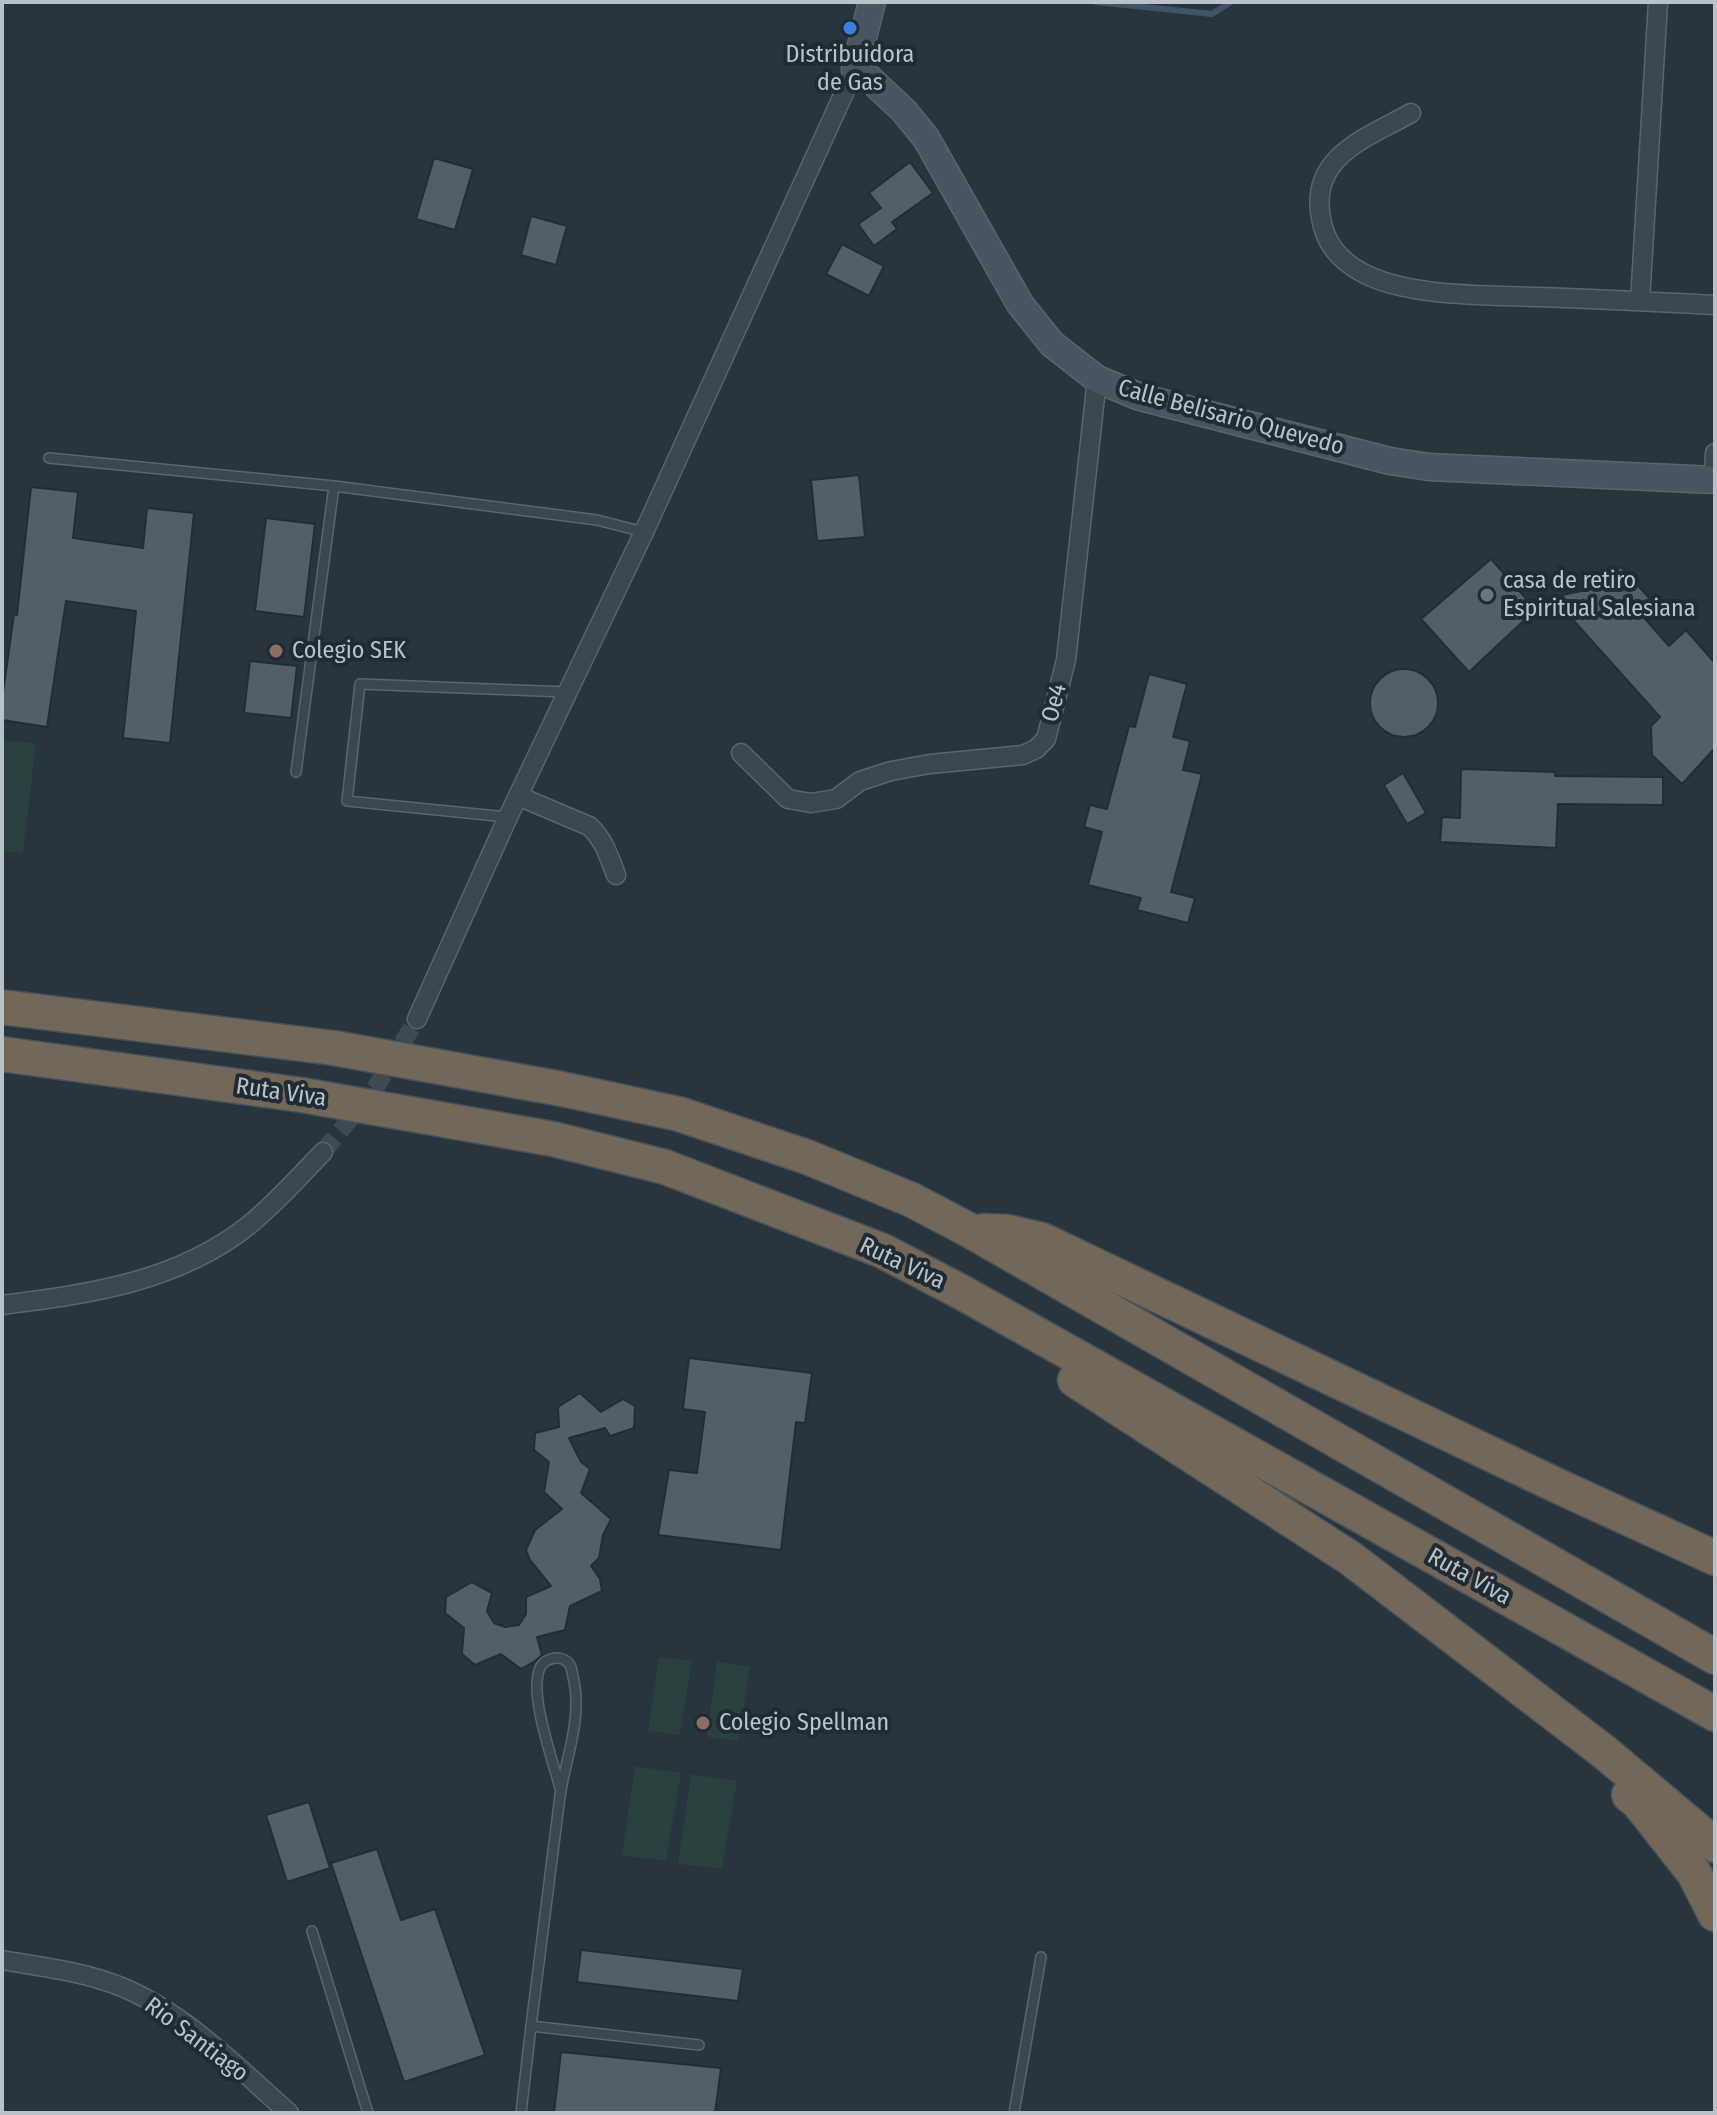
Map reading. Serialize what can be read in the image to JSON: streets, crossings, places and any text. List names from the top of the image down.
{
  "streets": {
    "highway": ["Ruta Viva"],
    "street": ["Calle Belisario Quevedo", "Oe4", "Rio Santiago"]
  },
  "crossings": [
    ["Calle Belisario Quevedo", "Oe4"]
  ],
  "places": [
    "Distribuidora de Gas",
    "casa de retiro Espiritual Salesiana",
    "Colegio SEK",
    "Colegio Spellman"
  ]
}
